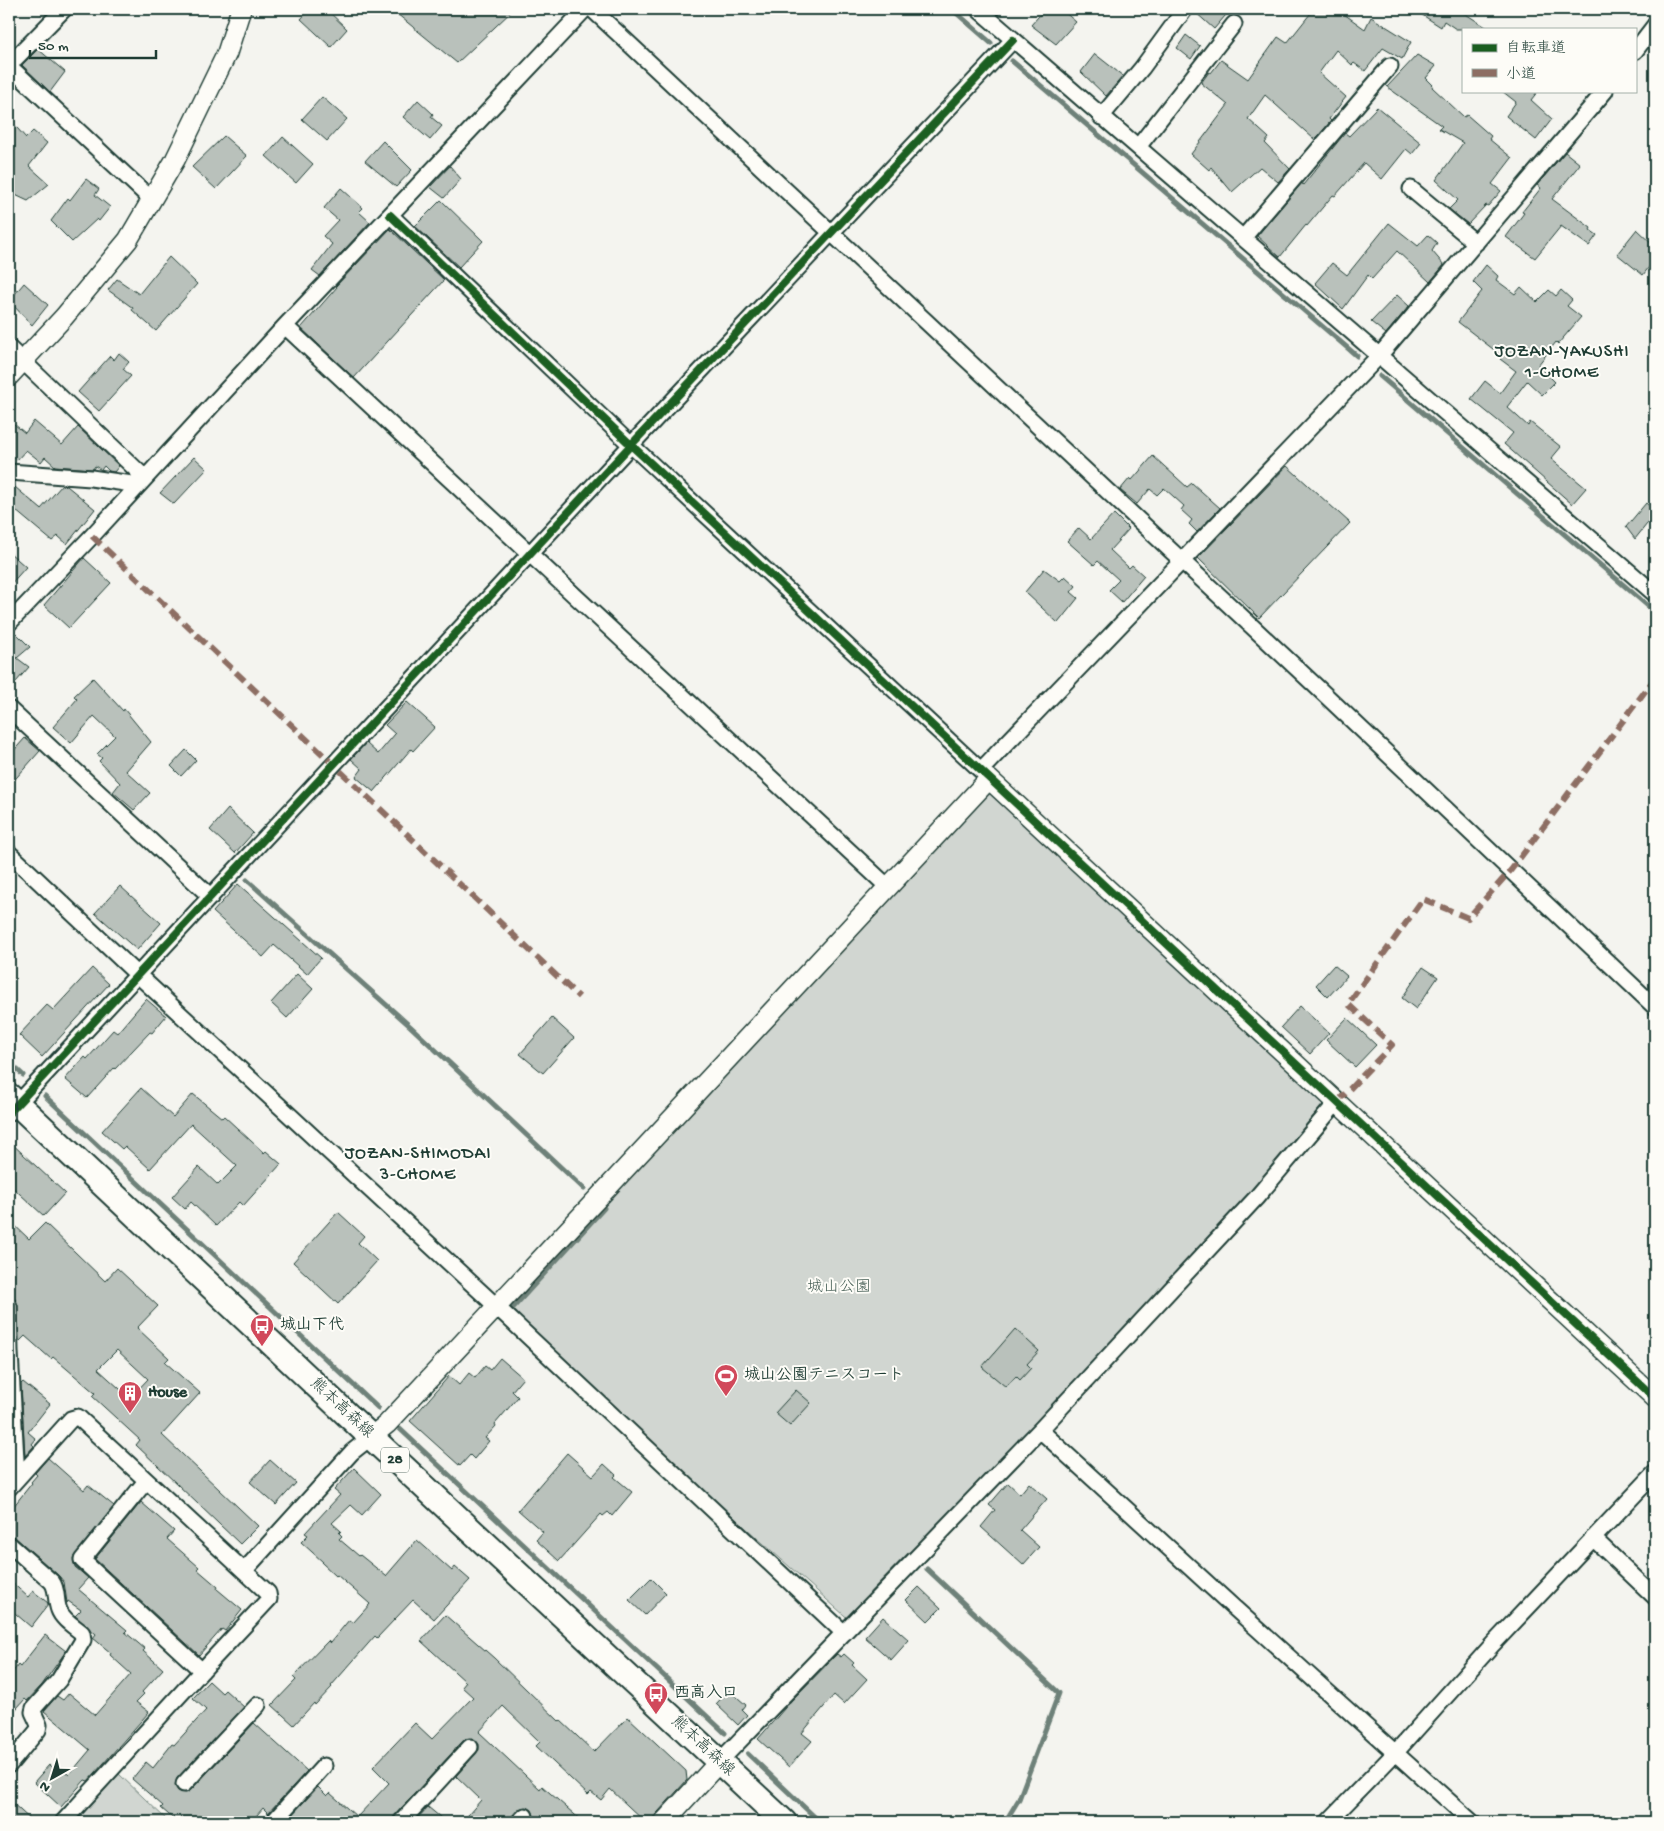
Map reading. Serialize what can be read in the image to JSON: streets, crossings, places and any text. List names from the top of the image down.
{
  "streets": {
    "main road": ["熊本高森線", "28"]
  },
  "districts": ["JOZAN-YAKUSHI 1-CHOME", "JOZAN-SHIMODAI 3-CHOME"],
  "parks": ["城山公園"],
  "places": {
    "bus stop": ["城山下代", "西高入口"],
    "sports": ["城山公園テニスコート"],
    "building": ["House"]
  },
  "legend": ["自転車道", "小道"],
  "scale_bar": "50 m",
  "north": "bottom left"
}
